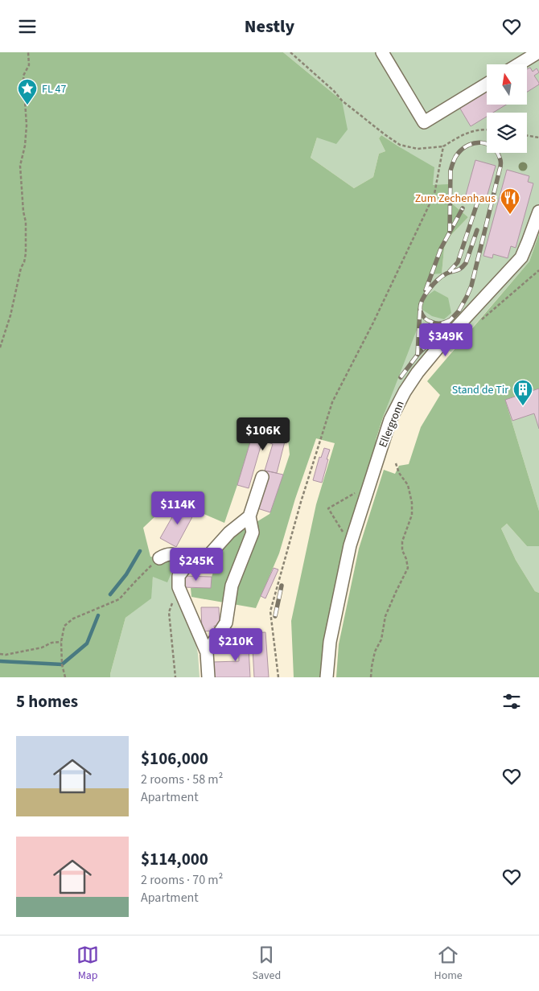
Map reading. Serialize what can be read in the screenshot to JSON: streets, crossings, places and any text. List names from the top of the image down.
{
  "streets": {
    "street": ["Ellergronn"]
  },
  "places": {
    "place": ["FL 47"],
    "restaurant": ["Zum Zechenhaus"],
    "building": ["Stand de Tir"]
  },
  "north": "top",
  "page": {
    "header": "Nestly",
    "price": [
      "$349K",
      "$106K",
      "$114K",
      "$245K",
      "$210K"
    ],
    "heading": "5 homes",
    "list": [
      {
        "name": "$106,000",
        "note": "2 rooms · 58 m² · Apartment"
      },
      {
        "name": "$114,000",
        "note": "2 rooms · 70 m² · Apartment"
      }
    ],
    "tabs": ["Map", "Saved", "Home"]
  }
}
